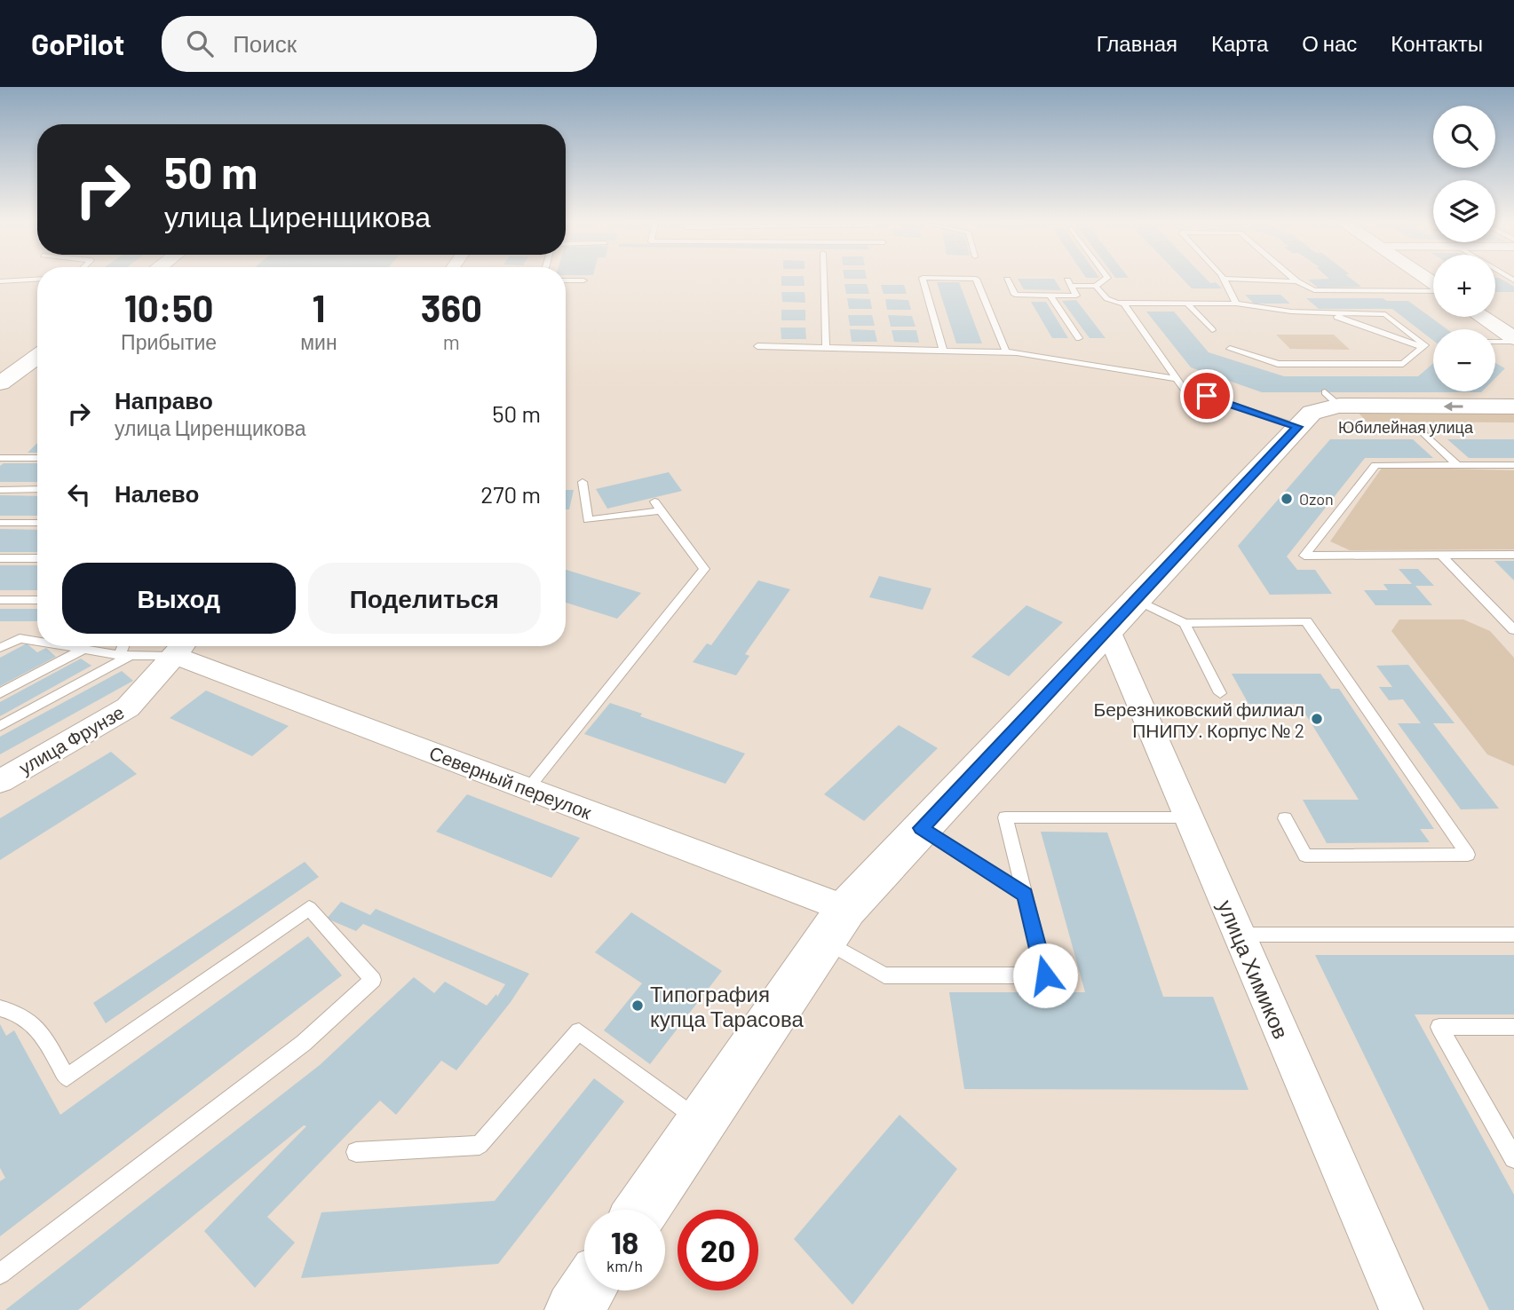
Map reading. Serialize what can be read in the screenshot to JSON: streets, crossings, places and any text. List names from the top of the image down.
{
  "streets": {
    "street": [
      "Юбилейная улица",
      "улица Фрунзе",
      "Северный переулок",
      "улица Химиков"
    ]
  },
  "crossings": [
    ["улица Фрунзе", "Северный переулок"]
  ],
  "places": ["Ozon", "Березниковский филиал ПНИПУ. Корпус № 2", "Типография купца Тарасова"],
  "page": {
    "header": "GoPilot",
    "search": "Поиск",
    "nav": [
      "Главная",
      "Карта",
      "О нас",
      "Контакты"
    ],
    "map_buttons": ["+", "−"],
    "turn": ["50 m", "улица Циренщикова"],
    "eta": [
      "10:50",
      "Прибытие",
      "1",
      "мин",
      "360",
      "m"
    ],
    "list": [
      {
        "name": "Направо",
        "note": "улица Циренщикова",
        "value": "50 m"
      },
      {
        "name": "Налево",
        "value": "270 m"
      }
    ],
    "buttons": ["Выход", "Поделиться"],
    "speed": "18 km/h",
    "limit": "20"
  }
}
